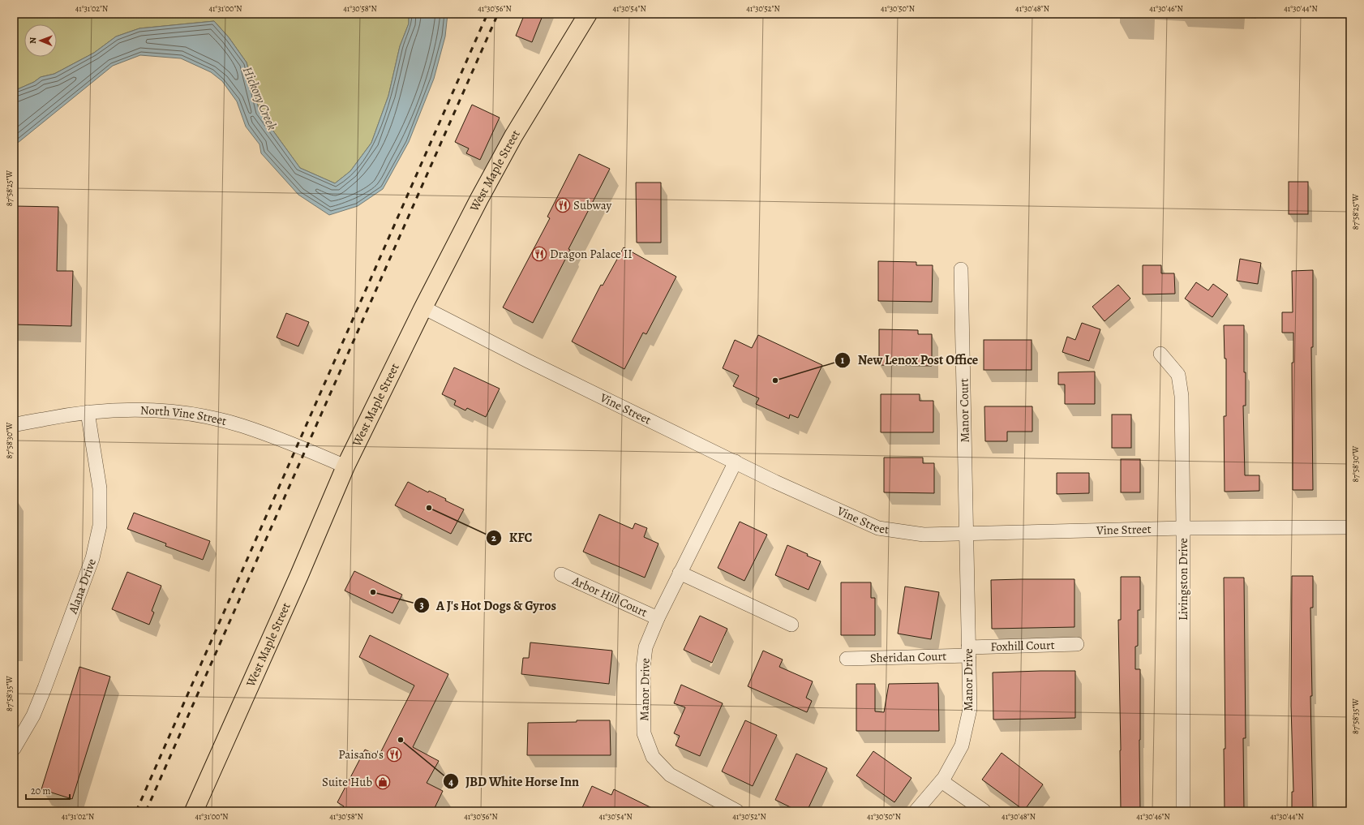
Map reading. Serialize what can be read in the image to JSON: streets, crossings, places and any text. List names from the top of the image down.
{
  "streets": {
    "main road": ["West Maple Street"],
    "street": [
      "Vine Street",
      "Manor Court",
      "North Vine Street",
      "Livingston Drive",
      "Alana Drive",
      "Arbor Hill Court",
      "Foxhill Court",
      "Sheridan Court",
      "Manor Drive"
    ]
  },
  "crossings": [
    ["West Maple Street", "Vine Street"],
    ["West Maple Street", "North Vine Street"],
    ["Vine Street", "Manor Court"],
    ["Vine Street", "Livingston Drive"],
    ["Vine Street", "Manor Drive"],
    ["Manor Court", "Manor Drive"],
    ["North Vine Street", "Alana Drive"],
    ["Arbor Hill Court", "Manor Drive"],
    ["Foxhill Court", "Sheridan Court"],
    ["Foxhill Court", "Manor Drive"],
    ["Sheridan Court", "Manor Drive"]
  ],
  "water": ["Hickory Creek"],
  "places": {
    "restaurant": ["Subway", "Dragon Palace II", "Paisano's"],
    "other": [
      "New Lenox Post Office",
      "KFC",
      "A J's Hot Dogs & Gyros",
      "JBD White Horse Inn"
    ],
    "shop": ["Suite Hub"]
  },
  "scale_bar": "20 m",
  "north": "left",
  "coordinates": [
    "41°31'02\"N",
    "41°31'00\"N",
    "41°30'58\"N",
    "41°30'56\"N",
    "41°30'54\"N",
    "41°30'52\"N",
    "41°30'50\"N",
    "41°30'48\"N",
    "41°30'46\"N",
    "41°30'44\"N",
    "87°58'25\"W",
    "87°58'30\"W",
    "87°58'35\"W"
  ]
}
